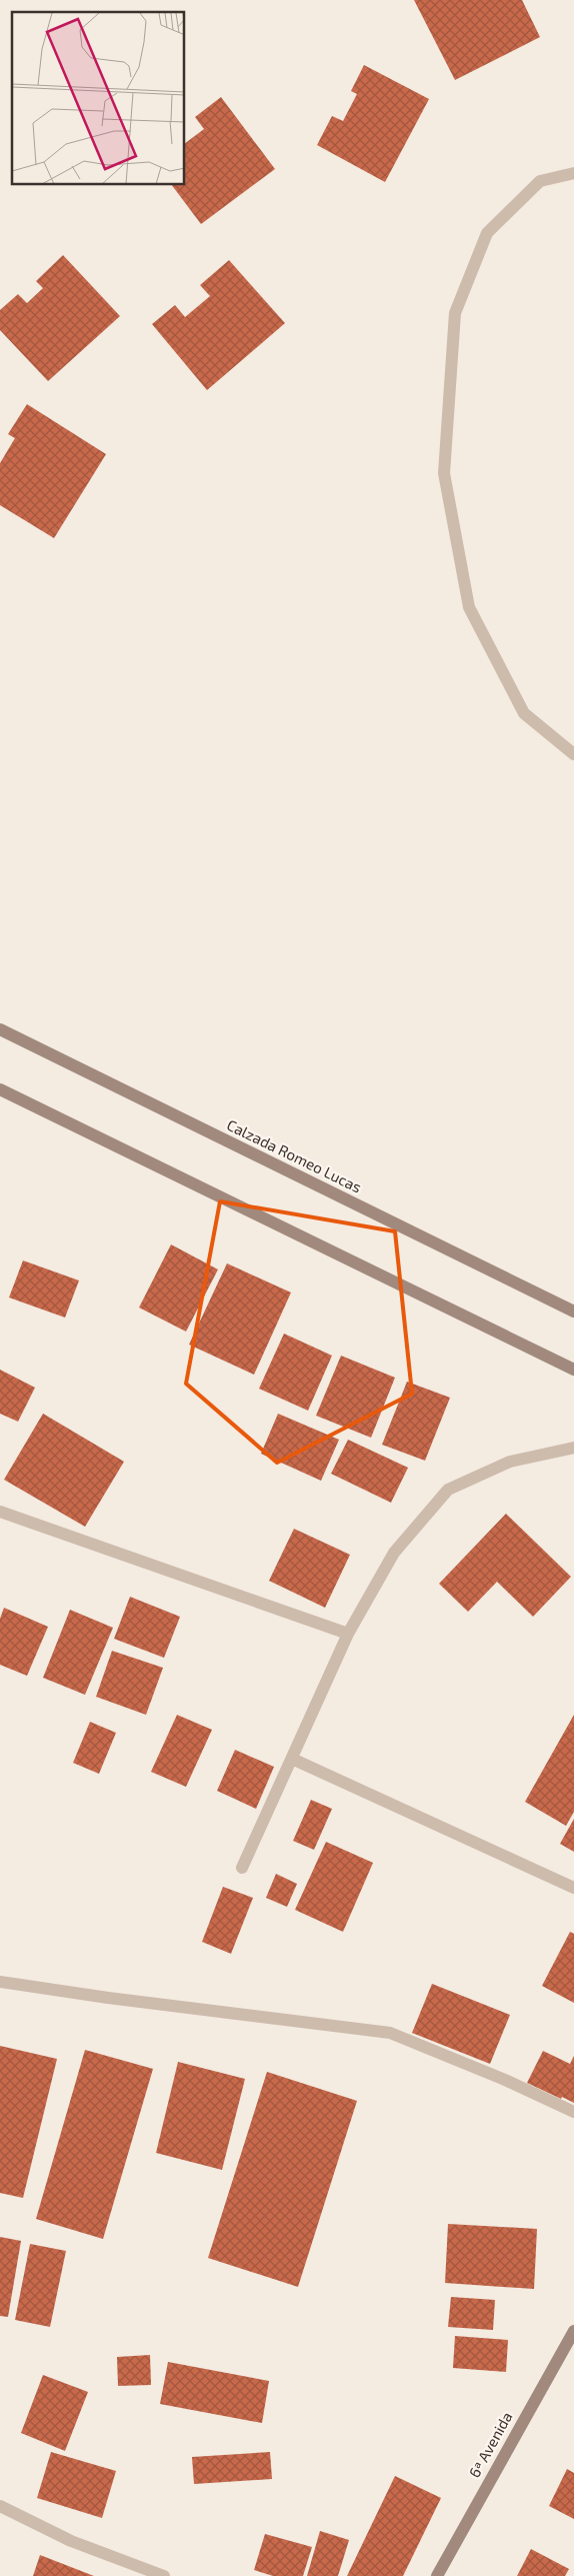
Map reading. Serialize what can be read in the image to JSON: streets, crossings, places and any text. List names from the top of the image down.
{
  "streets": {
    "street": ["Calzada Romeo Lucas", "6ª Avenida"]
  }
}
